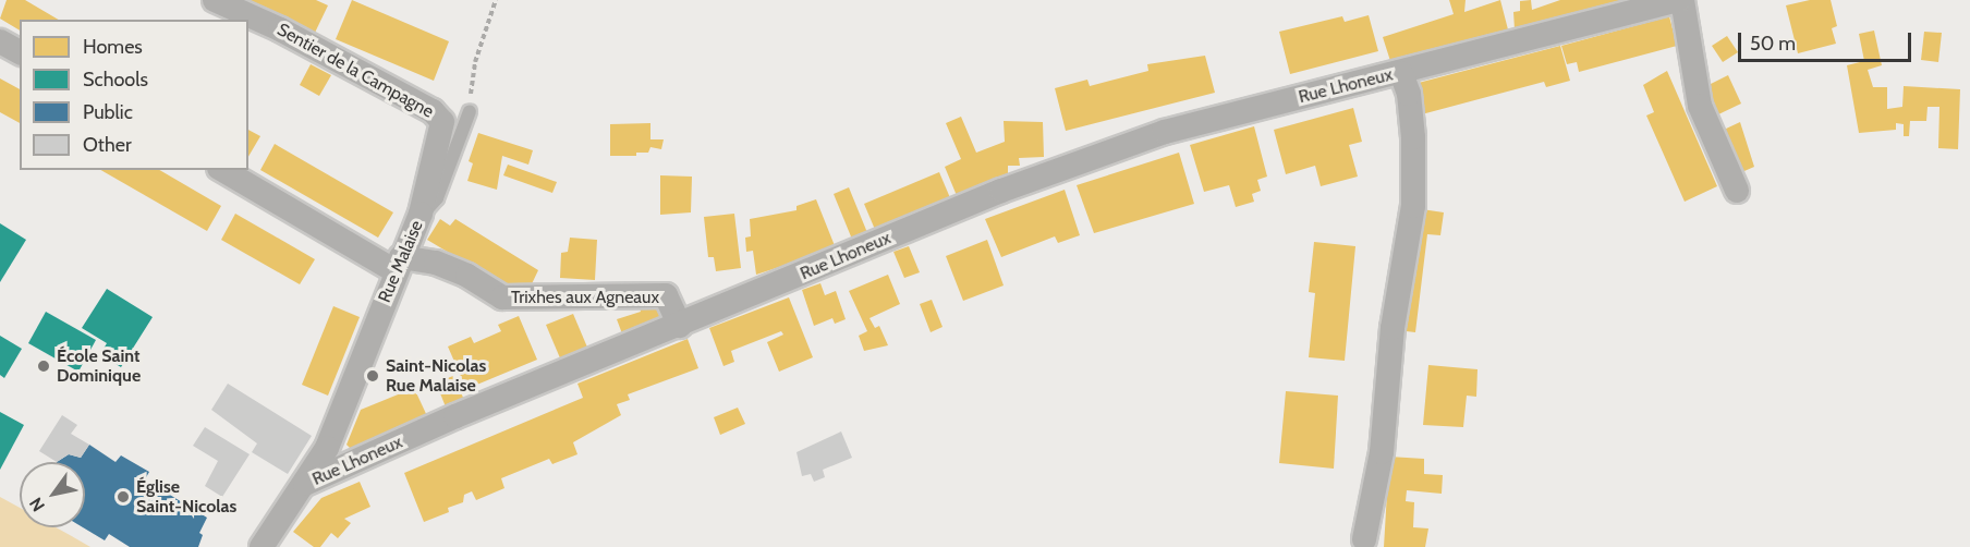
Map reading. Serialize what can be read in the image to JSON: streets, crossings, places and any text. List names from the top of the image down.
{
  "streets": {
    "street": [
      "Sentier de la Campagne",
      "Rue Lhoneux",
      "Rue Malaise",
      "Trixhes aux Agneaux"
    ]
  },
  "crossings": [
    ["Sentier de la Campagne", "Rue Malaise"],
    ["Rue Lhoneux", "Rue Malaise"],
    ["Rue Lhoneux", "Trixhes aux Agneaux"],
    ["Rue Malaise", "Trixhes aux Agneaux"]
  ],
  "places": ["École Saint Dominique", "Saint-Nicolas Rue Malaise", "Église Saint-Nicolas"],
  "legend": [
    "Homes",
    "Schools",
    "Public",
    "Other"
  ],
  "scale_bar": "50 m",
  "north": "bottom left"
}
